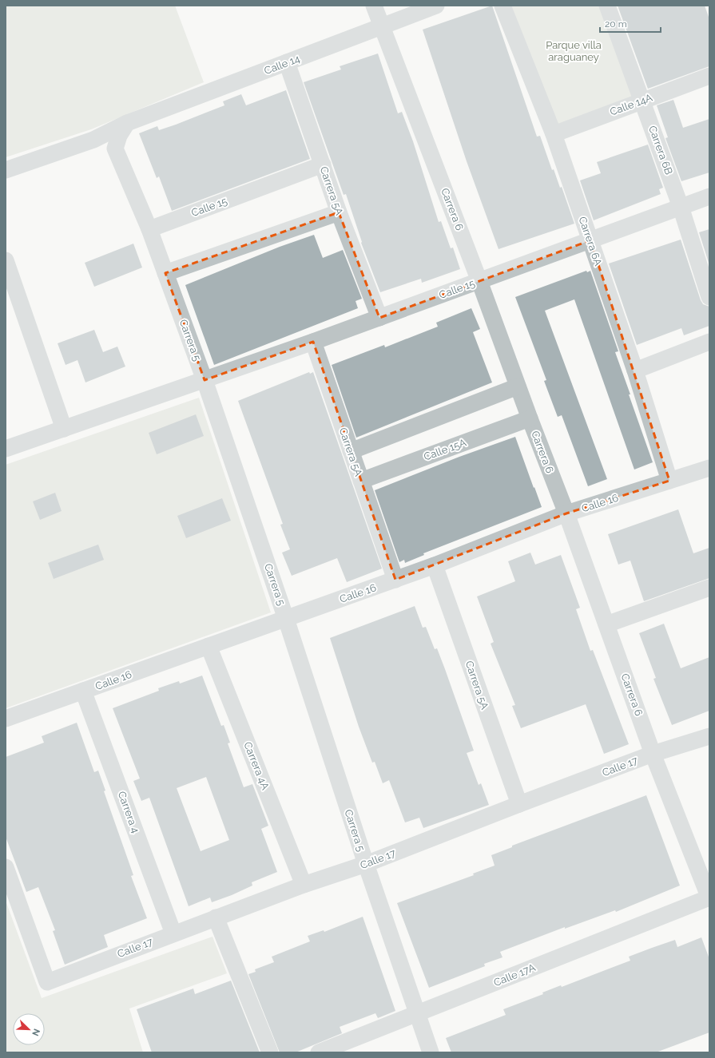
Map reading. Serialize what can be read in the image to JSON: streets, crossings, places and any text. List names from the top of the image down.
{
  "streets": {
    "street": [
      "Calle 14",
      "Calle 14A",
      "Carrera 6B",
      "Carrera 5A",
      "Calle 15",
      "Carrera 6",
      "Carrera 6A",
      "Carrera 5",
      "Calle 15A",
      "Calle 16",
      "Carrera 4A",
      "Calle 17",
      "Carrera 4",
      "Calle 17A"
    ]
  },
  "crossings": [
    ["Calle 14", "Carrera 5A"],
    ["Calle 14", "Carrera 6"],
    ["Calle 14", "Carrera 5"],
    ["Calle 14A", "Carrera 6B"],
    ["Calle 14A", "Carrera 6A"],
    ["Carrera 6B", "Calle 15"],
    ["Carrera 5A", "Calle 15"],
    ["Carrera 5A", "Calle 15A"],
    ["Carrera 5A", "Calle 16"],
    ["Carrera 5A", "Calle 17"],
    ["Calle 15", "Carrera 6"],
    ["Calle 15", "Carrera 6A"],
    ["Calle 15", "Carrera 5"],
    ["Carrera 6", "Calle 15A"],
    ["Carrera 6", "Calle 16"],
    ["Carrera 6", "Calle 17"],
    ["Carrera 6", "Calle 17A"],
    ["Carrera 6A", "Calle 16"],
    ["Carrera 5", "Calle 16"],
    ["Carrera 5", "Calle 17"],
    ["Carrera 5", "Calle 17A"],
    ["Calle 16", "Carrera 4A"],
    ["Calle 16", "Carrera 4"],
    ["Carrera 4A", "Calle 17"],
    ["Calle 17", "Carrera 4"]
  ],
  "parks": ["Parque villa araguaney"],
  "scale_bar": "20 m",
  "north": "bottom right"
}
